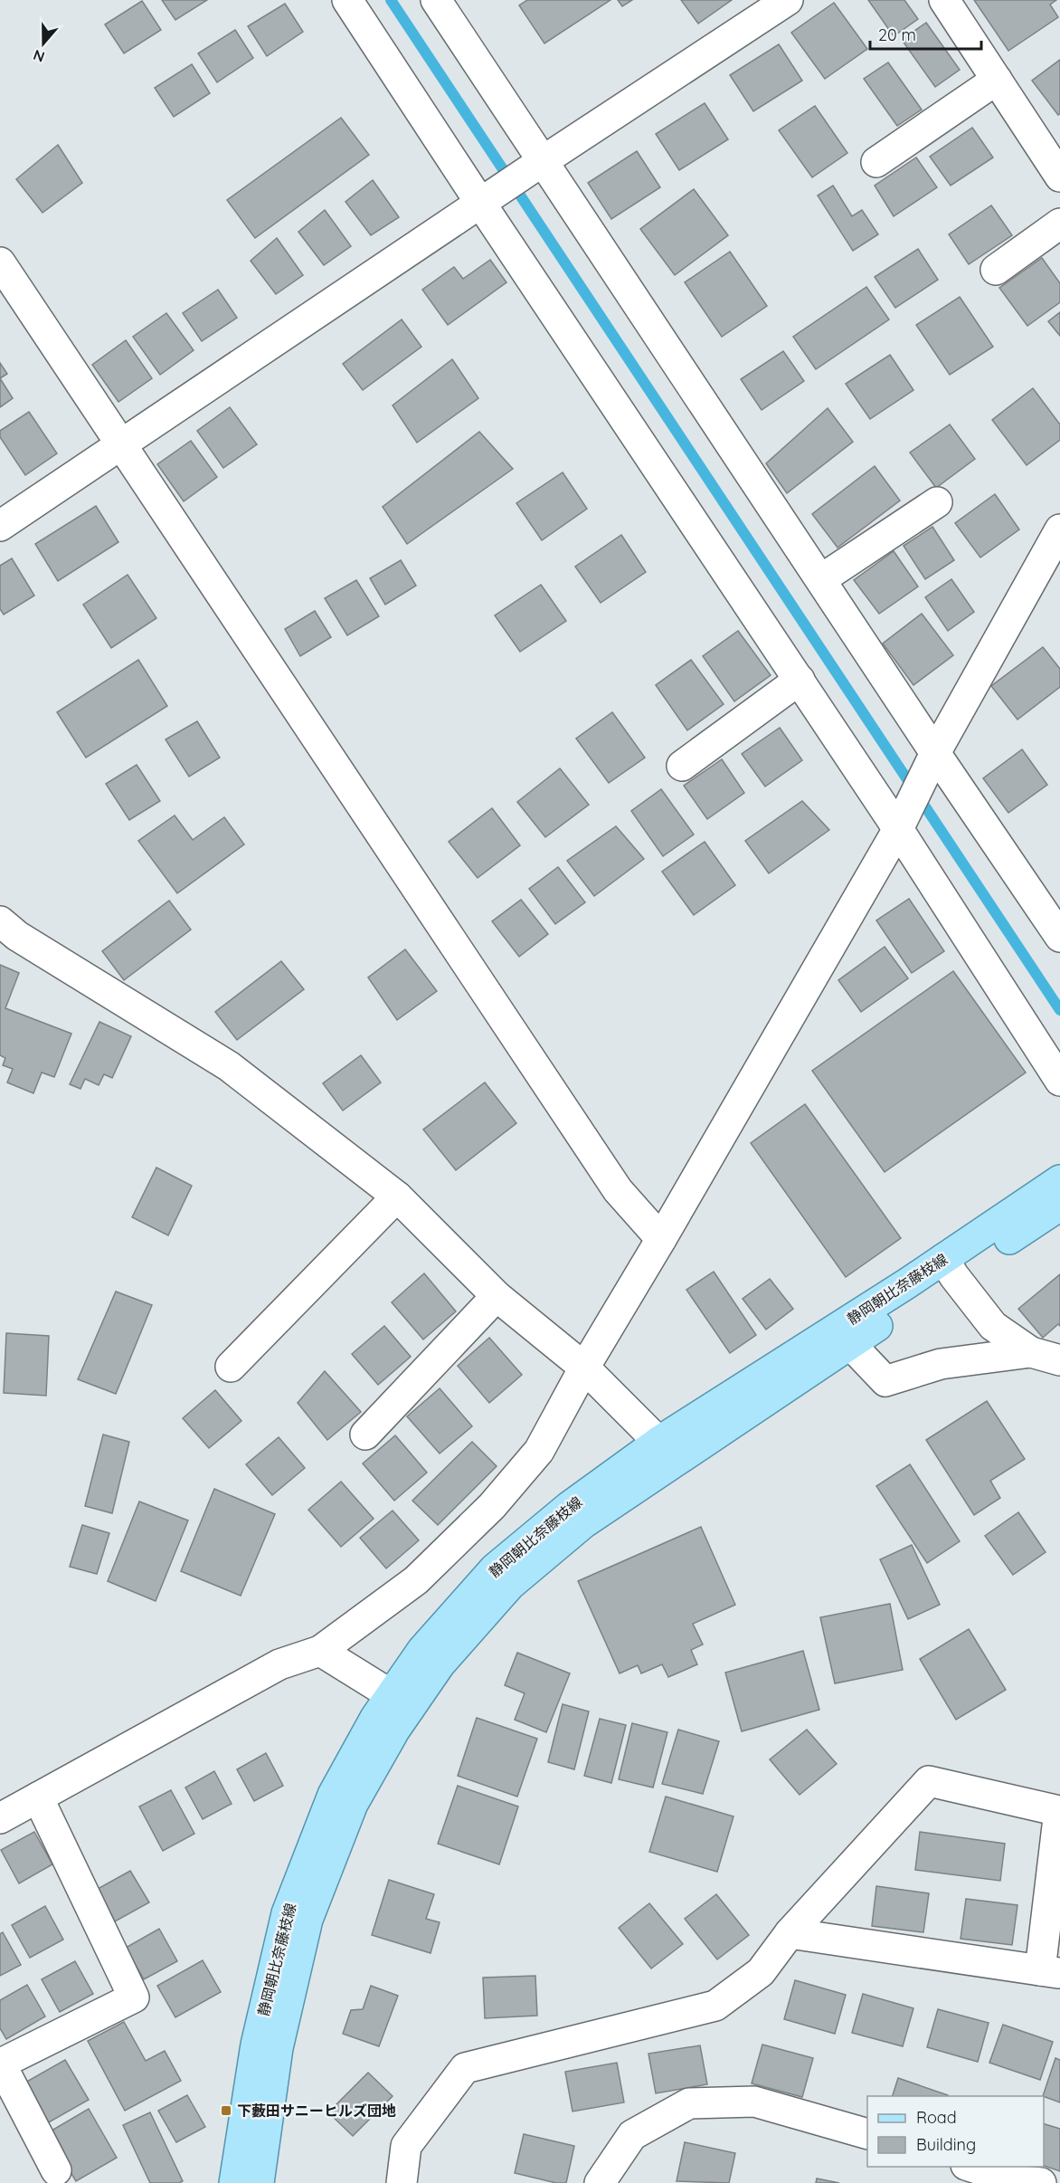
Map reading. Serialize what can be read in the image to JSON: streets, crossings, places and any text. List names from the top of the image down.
{
  "streets": {
    "main road": ["静岡朝比奈藤枝線"]
  },
  "places": {
    "transit": ["下藪田サニーヒルズ団地"]
  },
  "legend": ["Road", "Building"],
  "scale_bar": "20 m",
  "north": "bottom"
}
